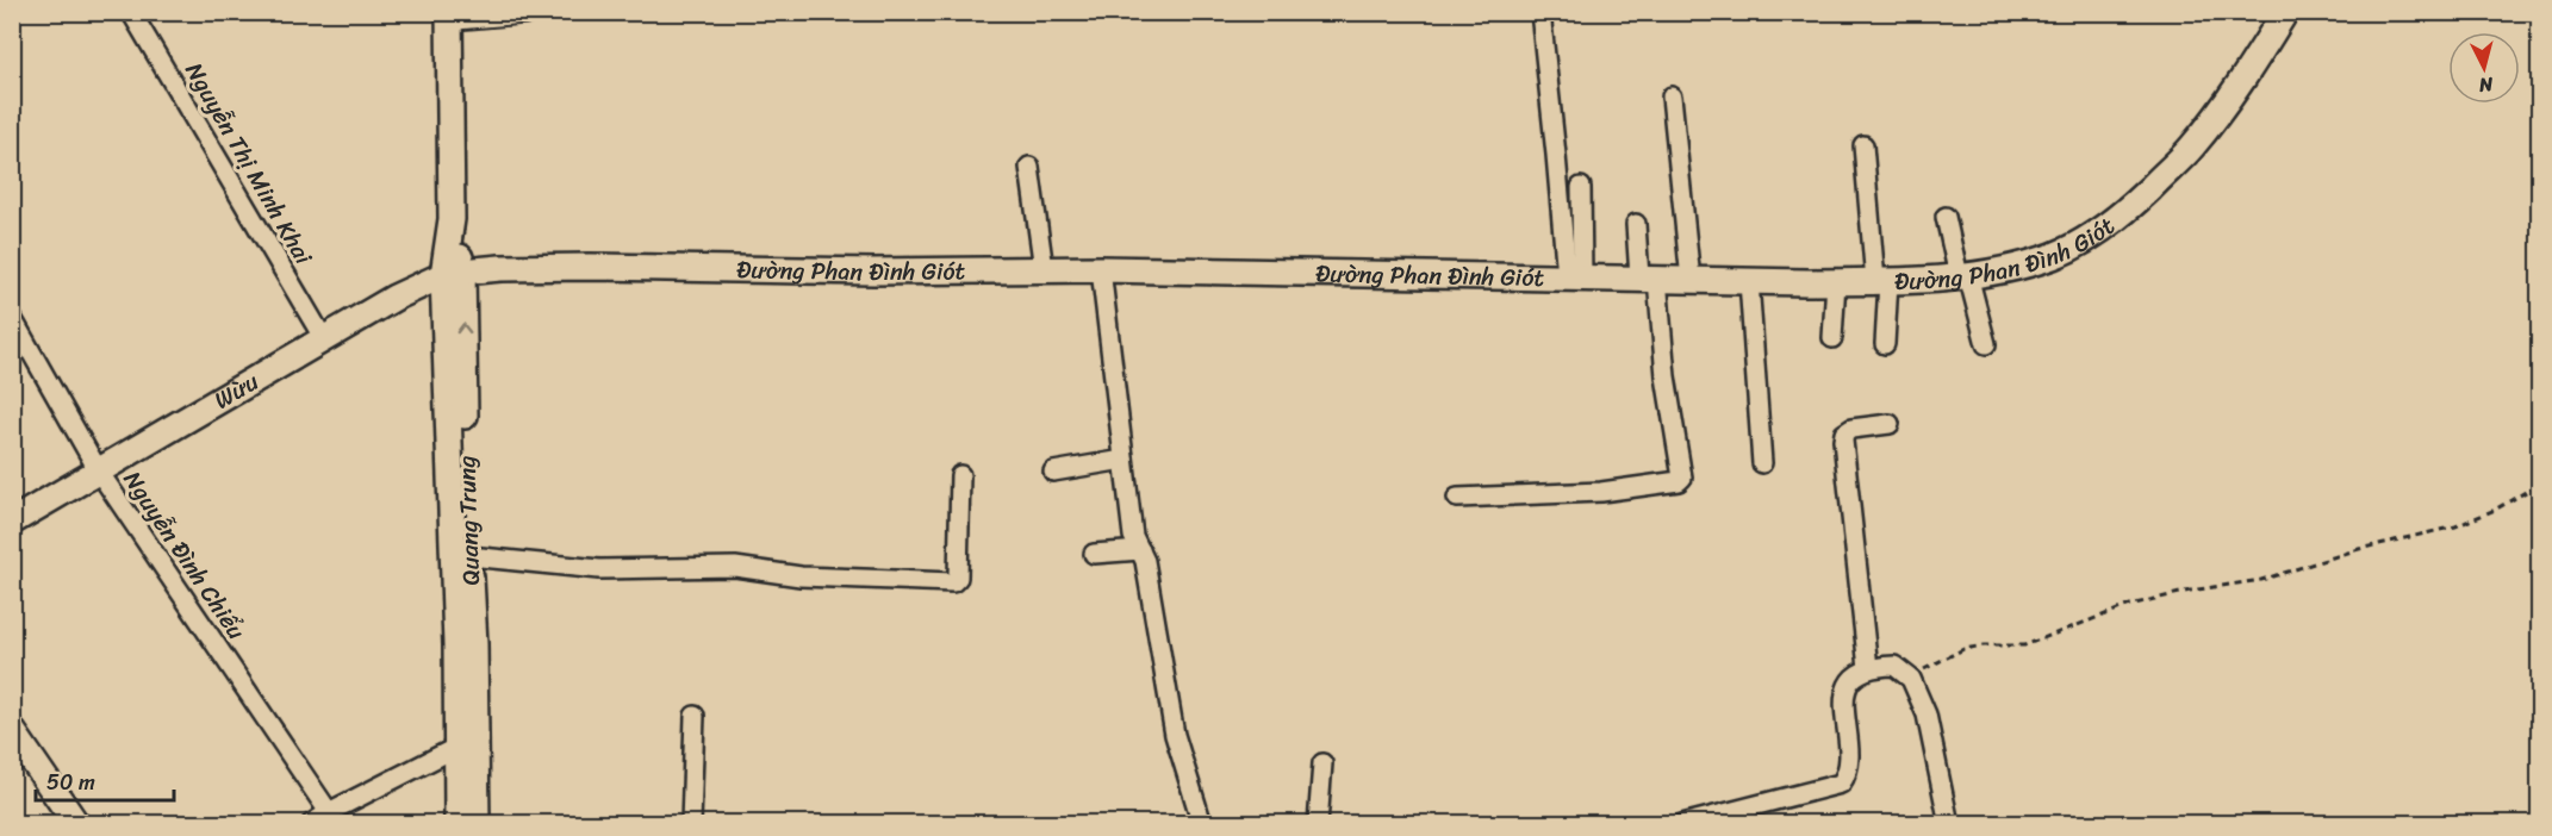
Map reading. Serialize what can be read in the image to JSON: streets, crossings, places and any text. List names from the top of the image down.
{
  "streets": {
    "main road": ["Đường Phan Đình Giót", "Wừu", "Quang Trung"],
    "street": ["Nguyễn Thị Minh Khai", "Nguyễn Đình Chiểu"]
  },
  "crossings": [
    ["Nguyễn Thị Minh Khai", "Wừu"],
    ["Đường Phan Đình Giót", "Wừu"],
    ["Đường Phan Đình Giót", "Quang Trung"],
    ["Wừu", "Quang Trung"],
    ["Wừu", "Nguyễn Đình Chiểu"]
  ],
  "scale_bar": "50 m",
  "north": "bottom"
}
